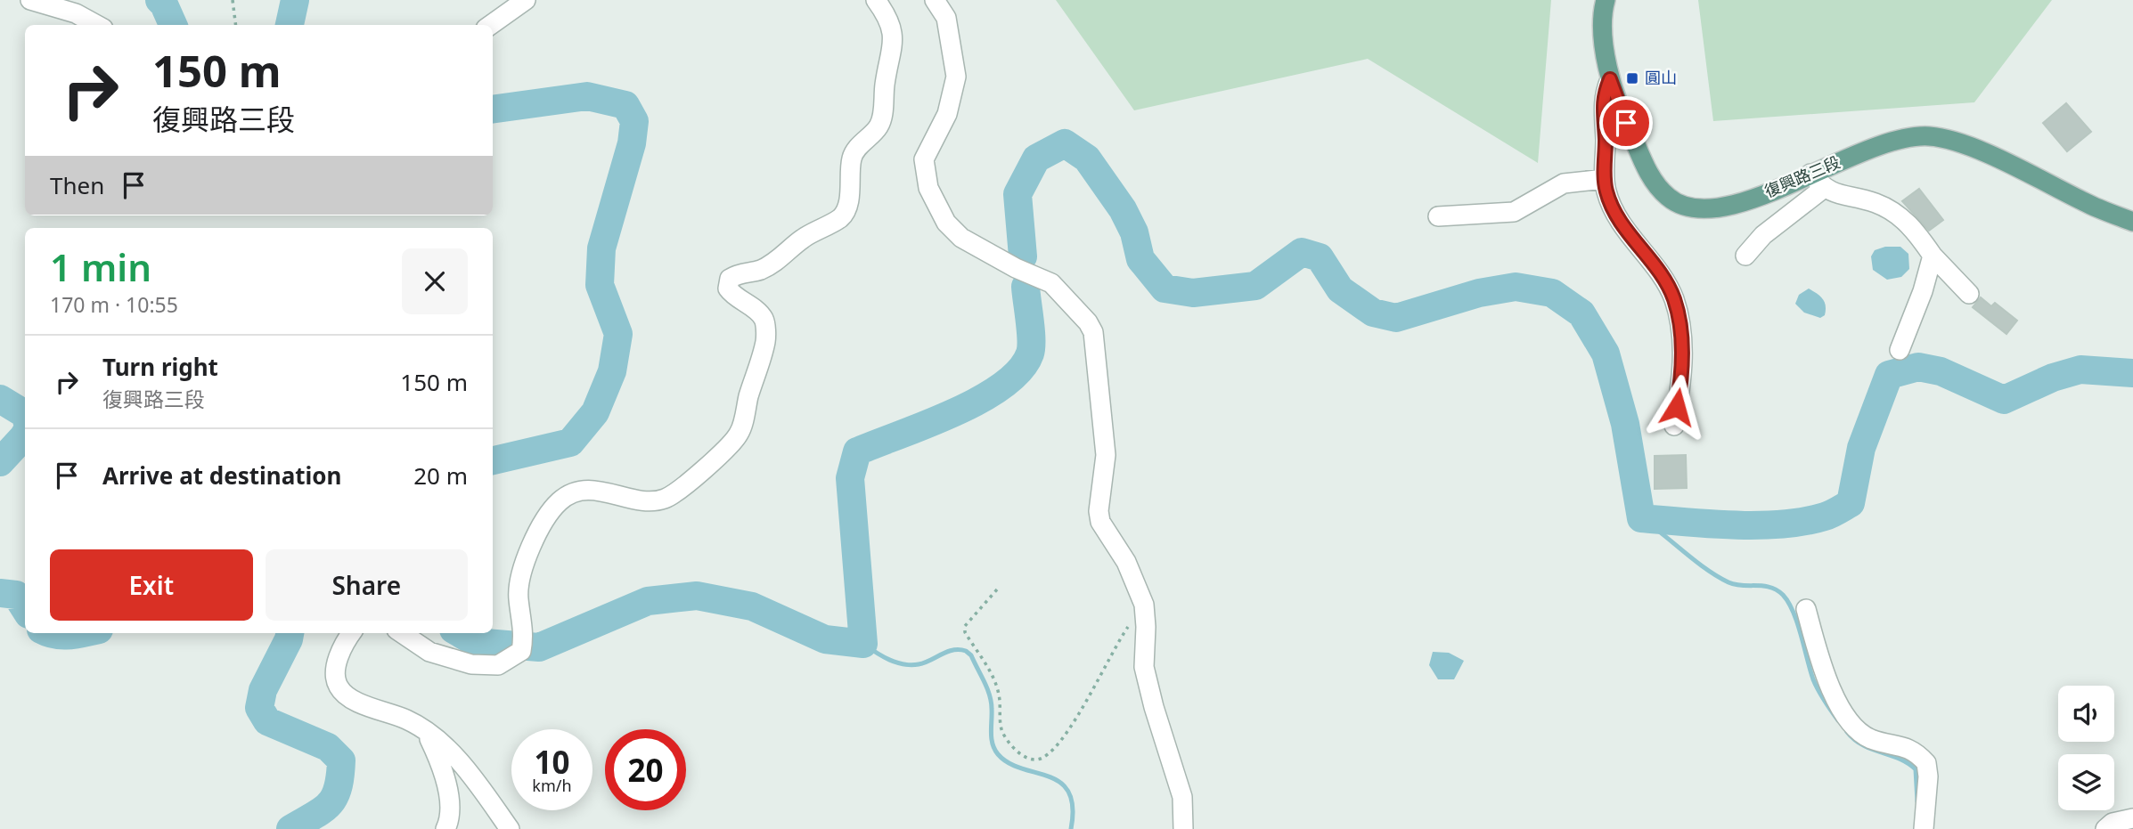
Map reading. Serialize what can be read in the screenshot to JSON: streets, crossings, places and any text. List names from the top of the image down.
{
  "streets": {
    "main road": ["復興路三段"]
  },
  "places": {
    "transit": ["圓山"]
  },
  "page": {
    "turn": ["150 m", "復興路三段"],
    "then": "Then",
    "heading": ["1 min", "170 m · 10:55"],
    "list": [
      {
        "name": "Turn right",
        "note": "復興路三段",
        "value": "150 m"
      },
      {
        "name": "Arrive at destination",
        "value": "20 m"
      }
    ],
    "buttons": ["Exit", "Share"],
    "speed": "10 km/h",
    "limit": "20"
  }
}
